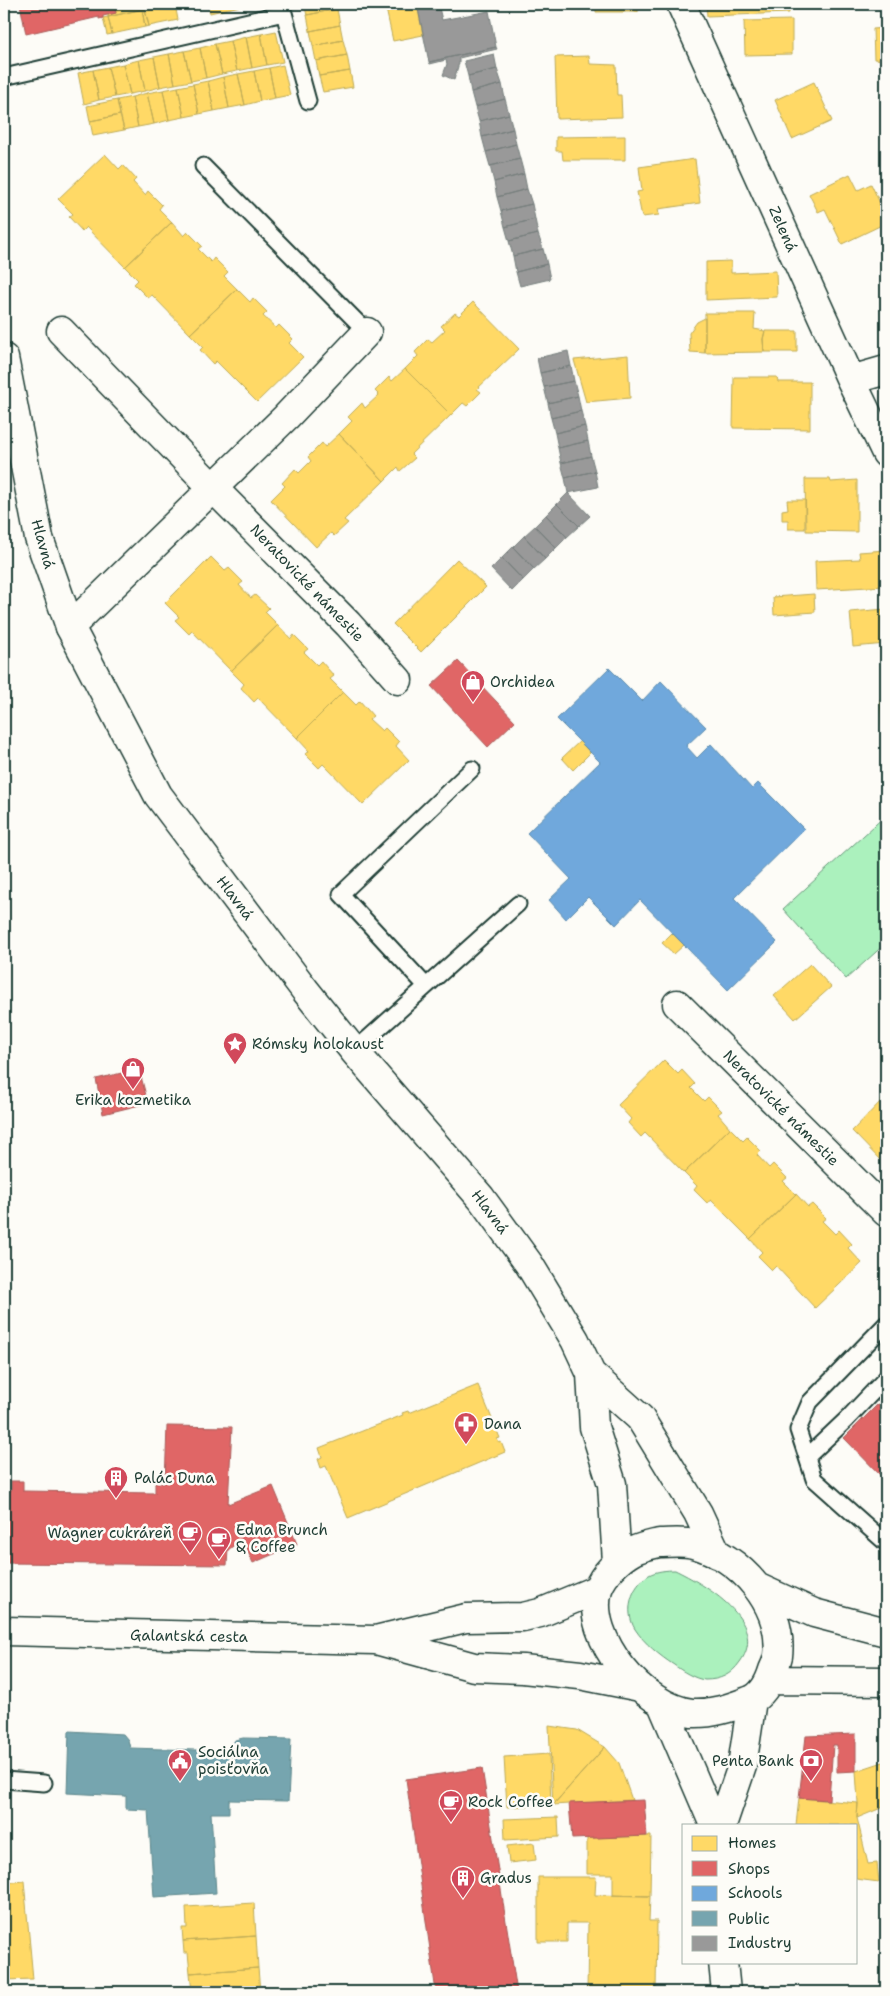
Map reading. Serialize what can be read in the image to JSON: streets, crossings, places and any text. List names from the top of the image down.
{
  "streets": {
    "main road": [
      "Zelená",
      "Hlavná",
      "Neratovické námestie",
      "Galantská cesta"
    ]
  },
  "places": {
    "shop": ["Orchidea", "Erika kozmetika"],
    "place": ["Rómsky holokaust"],
    "pharmacy": ["Dana"],
    "building": ["Palác Duna", "Gradus"],
    "cafe": ["Wagner cukráreň", "Edna Brunch & Coffee", "Rock Coffee"],
    "public building": ["Sociálna poisťovňa"],
    "bank": ["Penta Bank"]
  },
  "legend": [
    "Homes",
    "Shops",
    "Schools",
    "Public",
    "Industry"
  ]
}
